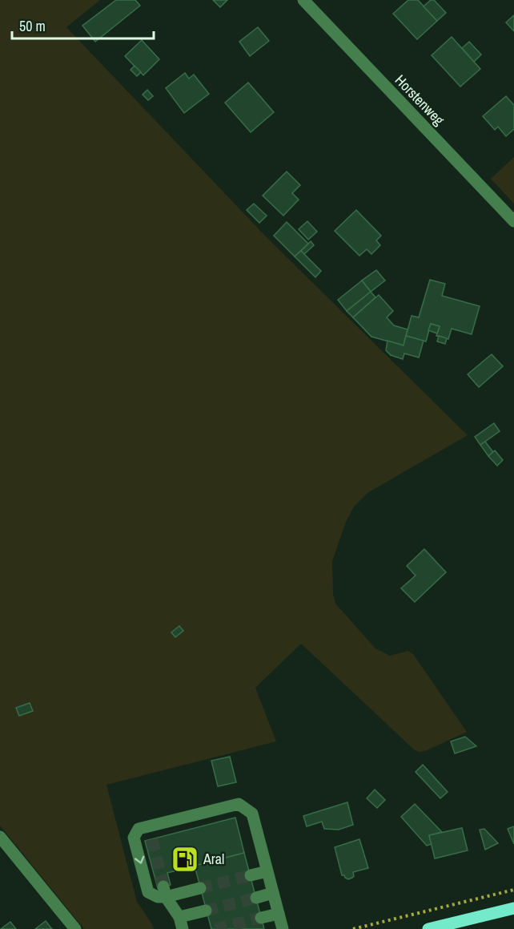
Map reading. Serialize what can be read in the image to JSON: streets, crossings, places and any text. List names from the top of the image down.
{
  "streets": {
    "street": ["Horstenweg"]
  },
  "places": {
    "fuel station": ["Aral"]
  },
  "scale_bar": "50 m"
}
